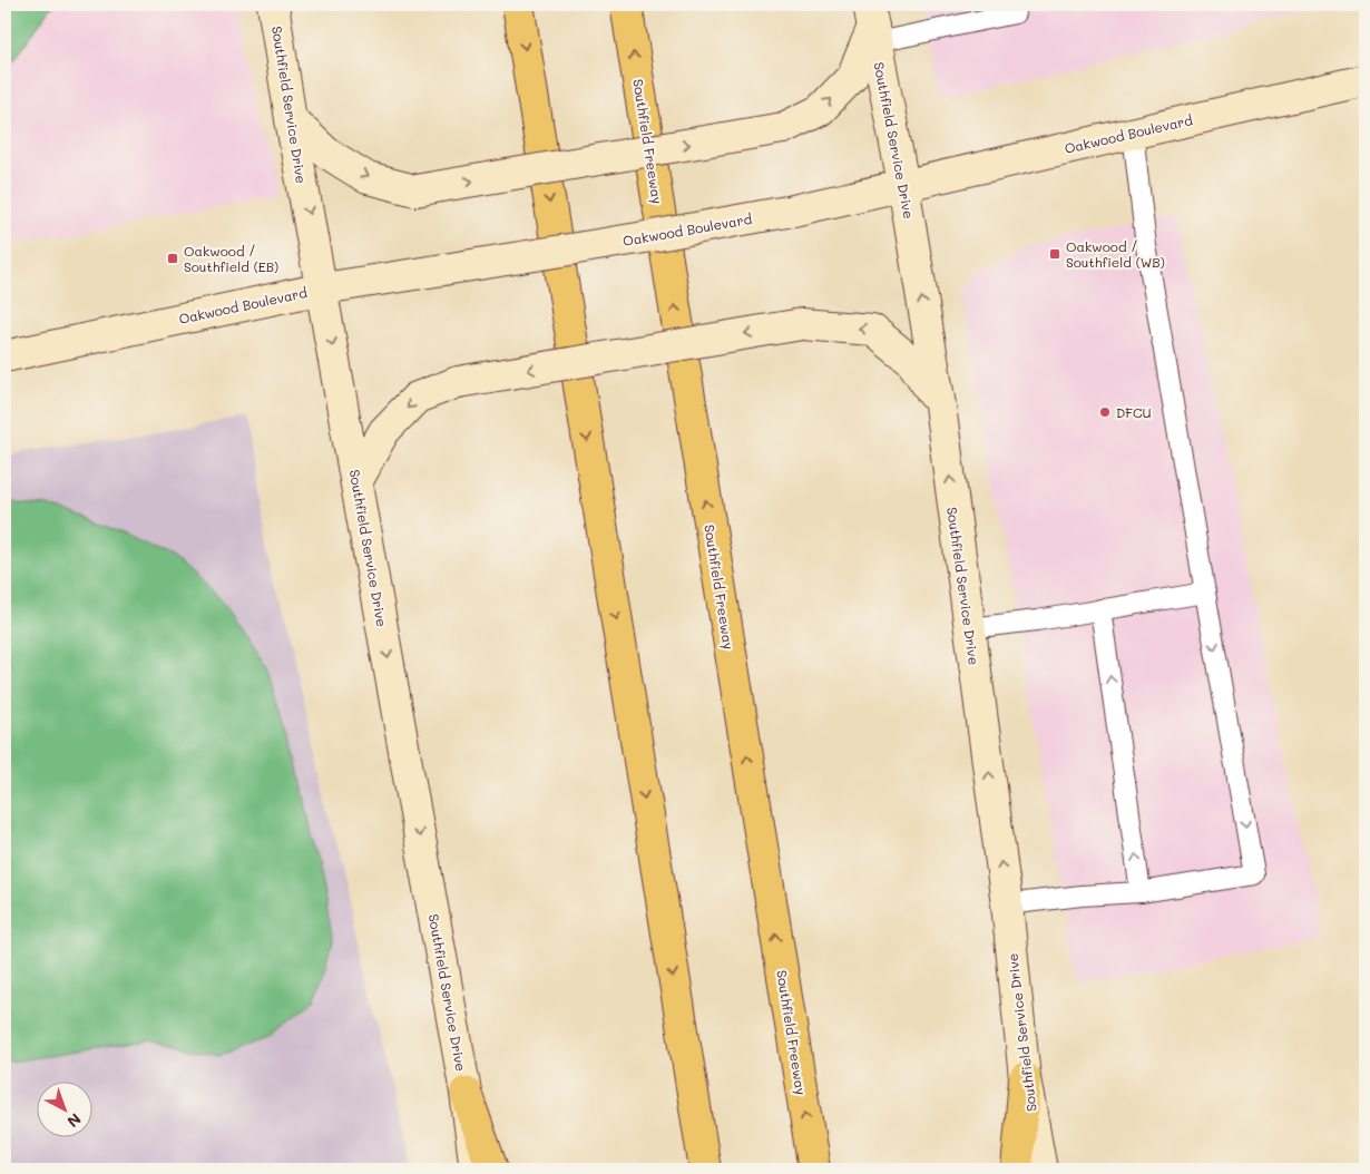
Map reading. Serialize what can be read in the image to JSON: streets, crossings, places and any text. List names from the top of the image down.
{
  "streets": {
    "highway": ["Southfield Freeway"],
    "main road": ["Southfield Service Drive", "Oakwood Boulevard"]
  },
  "crossings": [
    ["Southfield Service Drive", "Oakwood Boulevard"]
  ],
  "places": {
    "transit": ["Oakwood / Southfield (WB)", "Oakwood / Southfield (EB)"],
    "other": ["DFCU"]
  },
  "north": "bottom right"
}
